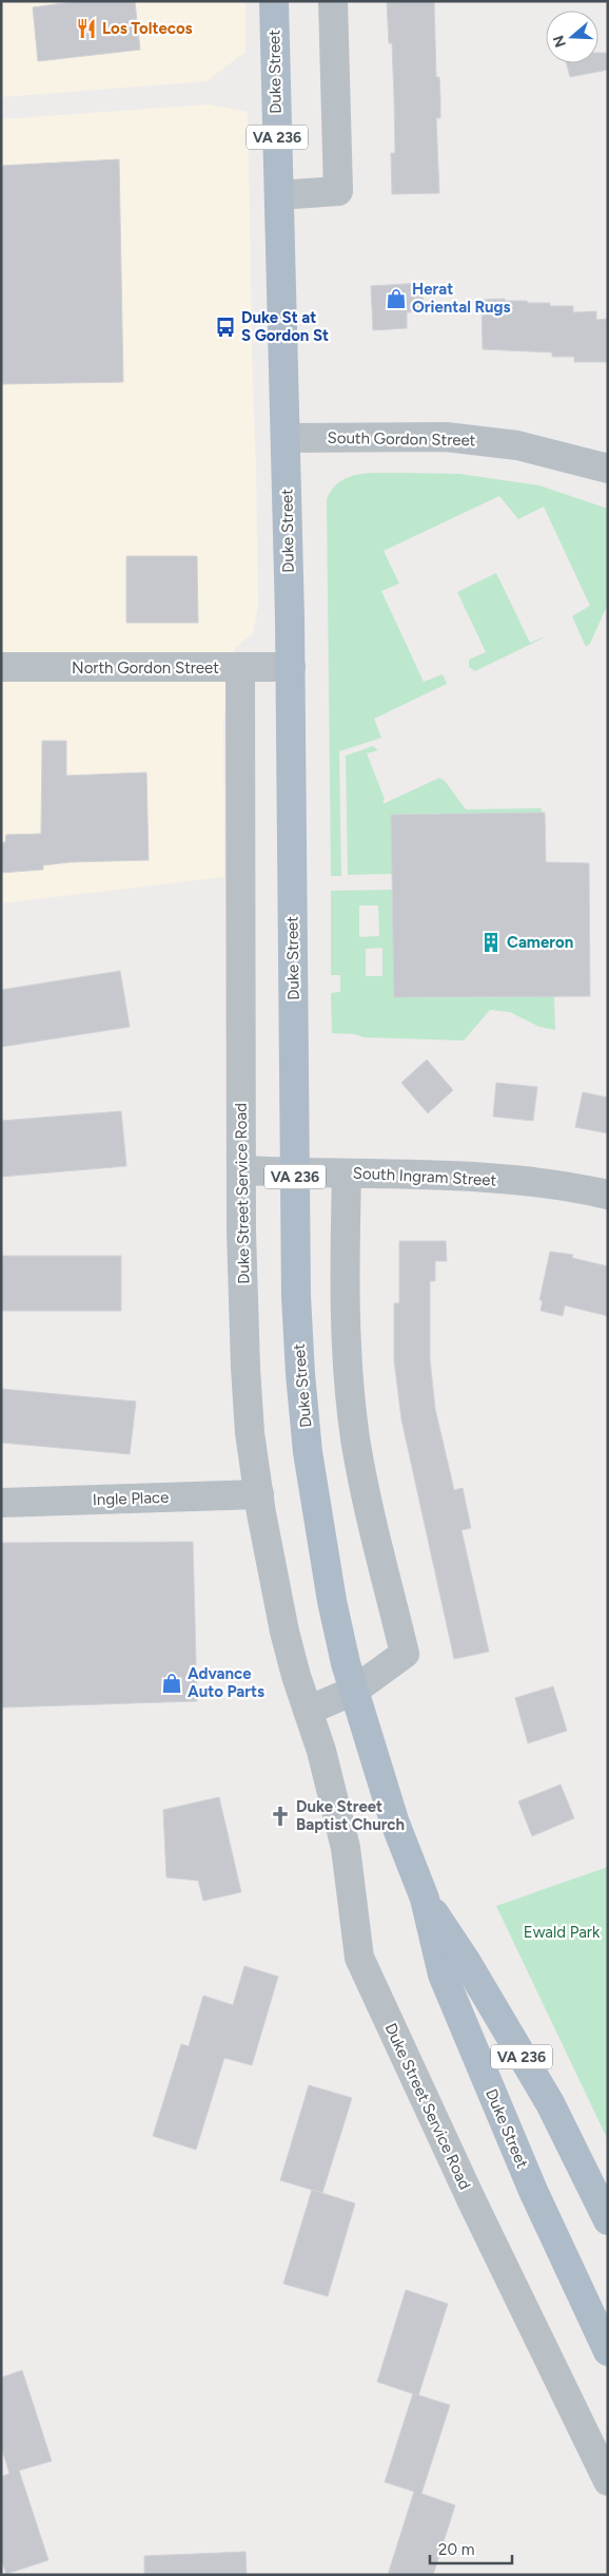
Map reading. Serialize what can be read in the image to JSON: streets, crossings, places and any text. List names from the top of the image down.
{
  "streets": {
    "main road": ["Duke Street", "VA 236"],
    "street": [
      "South Gordon Street",
      "North Gordon Street",
      "South Ingram Street",
      "Duke Street Service Road",
      "Ingle Place"
    ]
  },
  "crossings": [
    ["Duke Street", "South Gordon Street"],
    ["Duke Street", "North Gordon Street"],
    ["Duke Street", "South Ingram Street"],
    ["North Gordon Street", "Duke Street Service Road"],
    ["South Ingram Street", "Duke Street Service Road"],
    ["Duke Street Service Road", "Ingle Place"]
  ],
  "parks": ["Ewald Park"],
  "places": {
    "restaurant": ["Los Toltecos"],
    "shop": ["Herat Oriental Rugs", "Advance Auto Parts"],
    "bus stop": ["Duke St at S Gordon St"],
    "building": ["Cameron"],
    "church": ["Duke Street Baptist Church"]
  },
  "scale_bar": "20 m",
  "north": "left"
}
